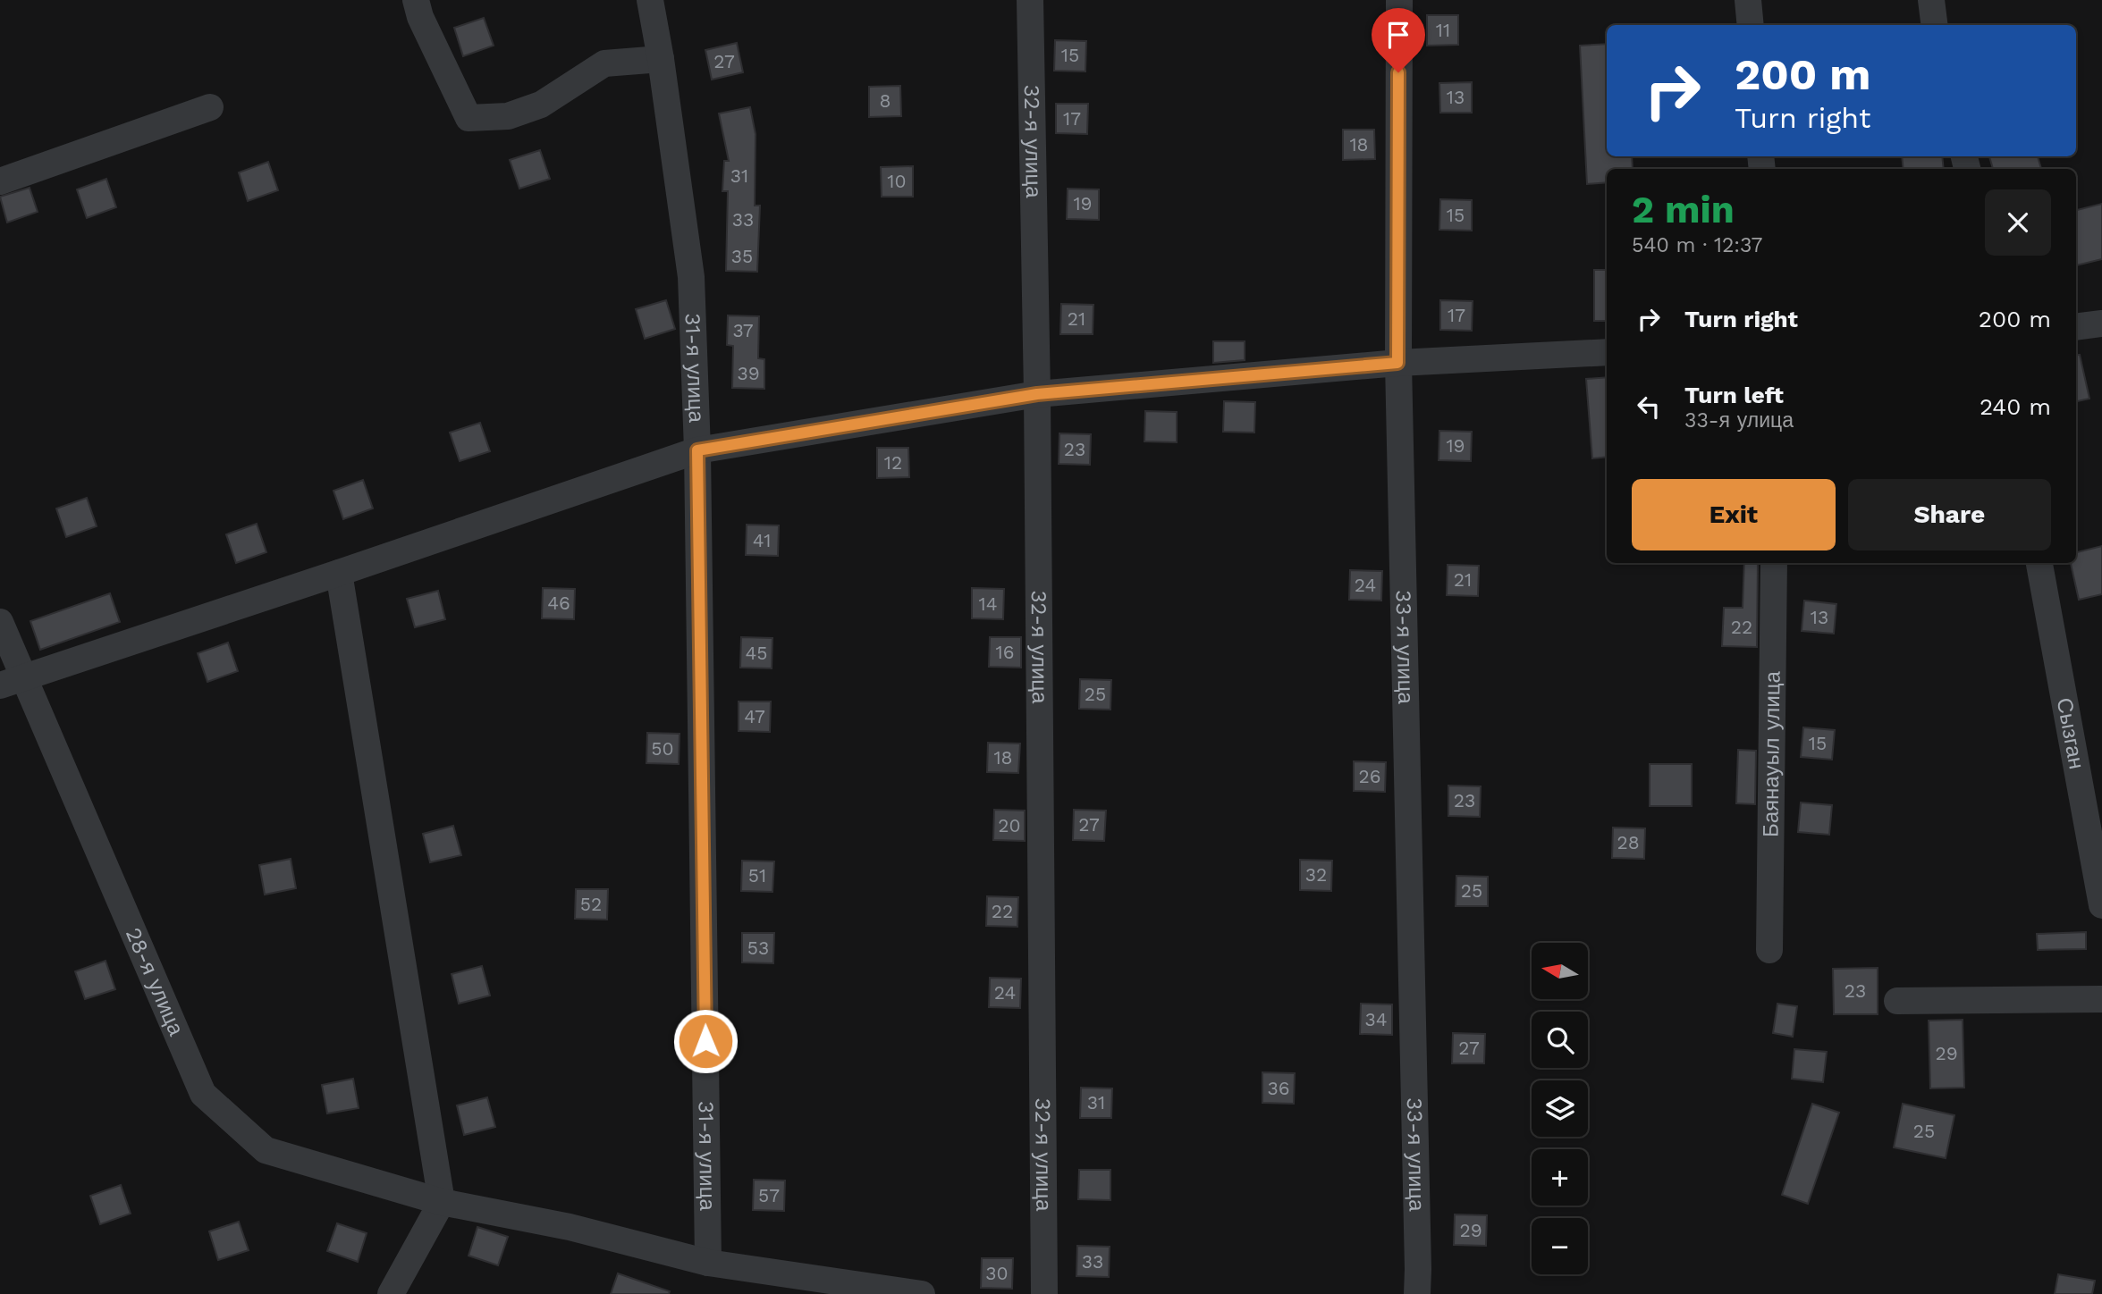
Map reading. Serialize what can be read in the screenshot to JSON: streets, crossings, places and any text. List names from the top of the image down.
{
  "streets": {
    "street": [
      "32-я улица",
      "31-я улица",
      "33-я улица",
      "Сызган",
      "Баянауыл улица",
      "28-я улица"
    ]
  },
  "crossings": [
    ["31-я улица", "28-я улица"]
  ],
  "house_numbers": [
    "11",
    "15",
    "27",
    "13",
    "8",
    "17",
    "18",
    "31",
    "10",
    "19",
    "15",
    "33",
    "35",
    "17",
    "21",
    "37",
    "39",
    "19",
    "23",
    "12",
    "41",
    "21",
    "24",
    "46",
    "14",
    "13",
    "22",
    "16",
    "45",
    "25",
    "47",
    "15",
    "50",
    "18",
    "26",
    "23",
    "27",
    "20",
    "28",
    "32",
    "51",
    "25",
    "52",
    "22",
    "53",
    "23",
    "24",
    "34",
    "27",
    "29",
    "36",
    "31",
    "25",
    "57",
    "29",
    "33",
    "30"
  ],
  "north": "left",
  "page": {
    "turn": ["200 m", "Turn right"],
    "heading": ["2 min", "540 m · 12:37"],
    "list": [
      {
        "name": "Turn right",
        "value": "200 m"
      },
      {
        "name": "Turn left",
        "note": "33-я улица",
        "value": "240 m"
      }
    ],
    "buttons": ["Exit", "Share"],
    "map_buttons": ["+", "−"]
  }
}
